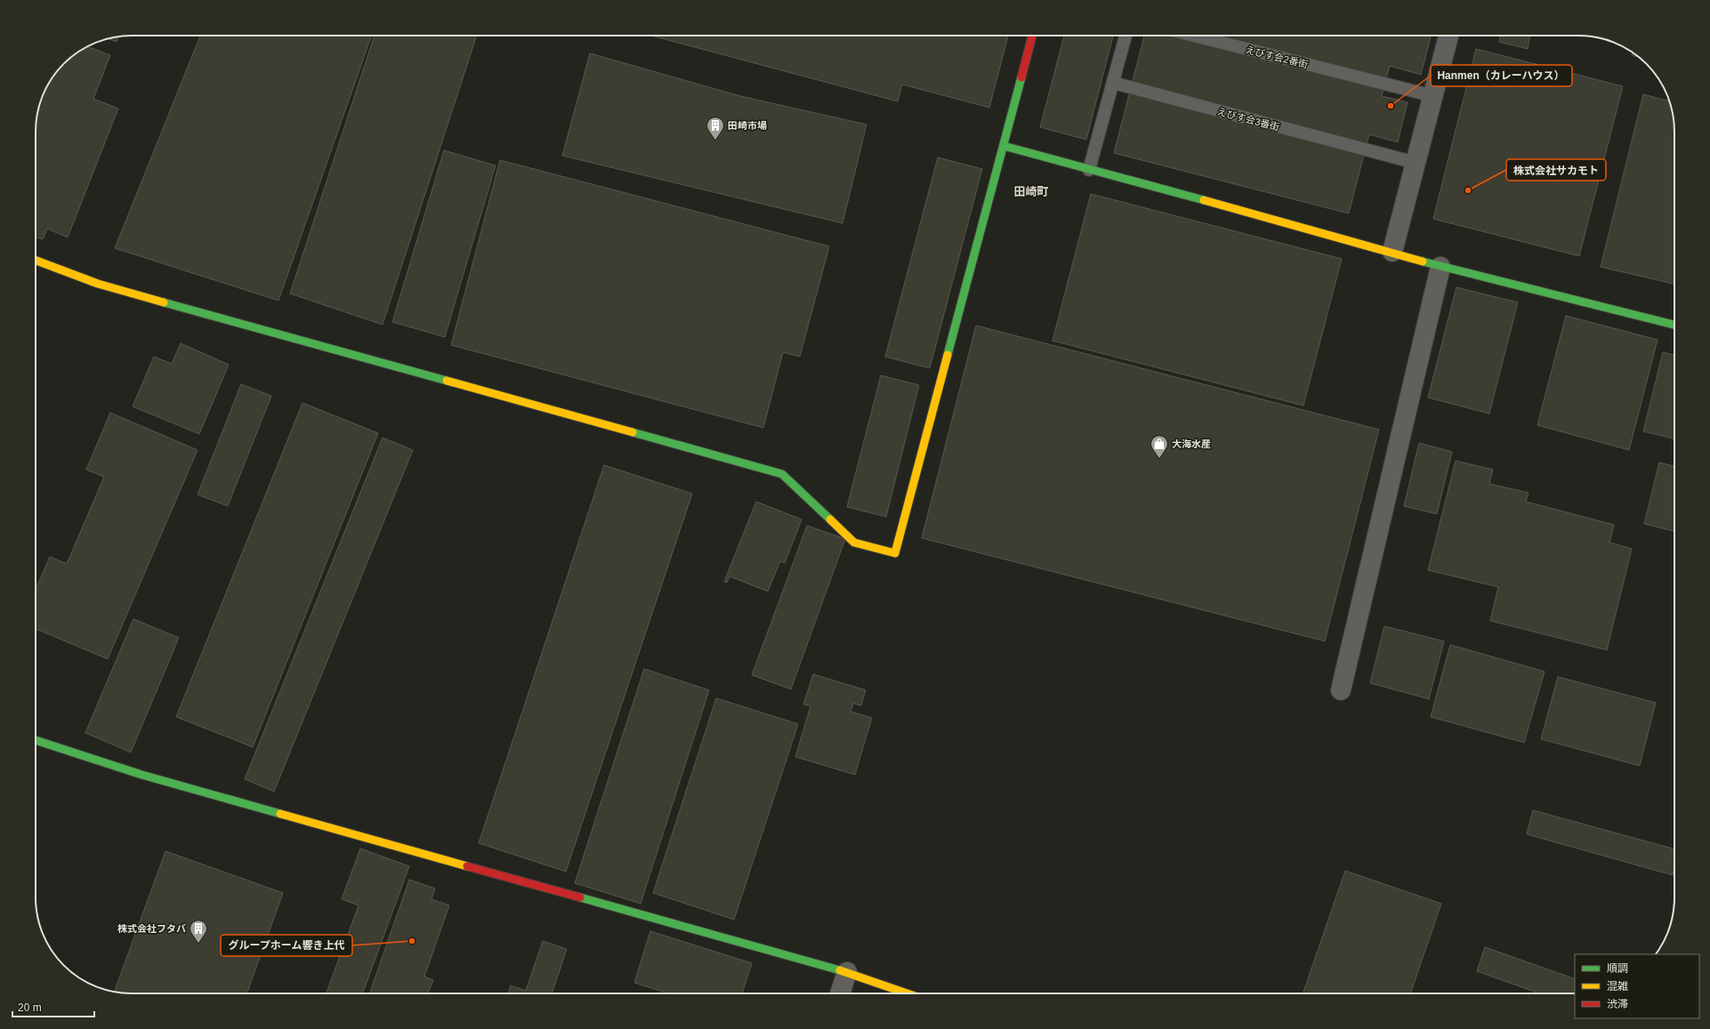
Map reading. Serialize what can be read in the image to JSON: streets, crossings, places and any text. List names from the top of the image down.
{
  "streets": {
    "lane": ["えびす会2番街", "えびす会3番街"]
  },
  "districts": ["田崎町"],
  "places": {
    "other": ["Hanmen（カレーハウス）", "株式会社サカモト", "グループホーム響き上代"],
    "building": ["田崎市場", "株式会社フタバ"],
    "shop": ["大海水産"]
  },
  "legend": ["順調", "混雑", "渋滞"],
  "scale_bar": "20 m"
}
